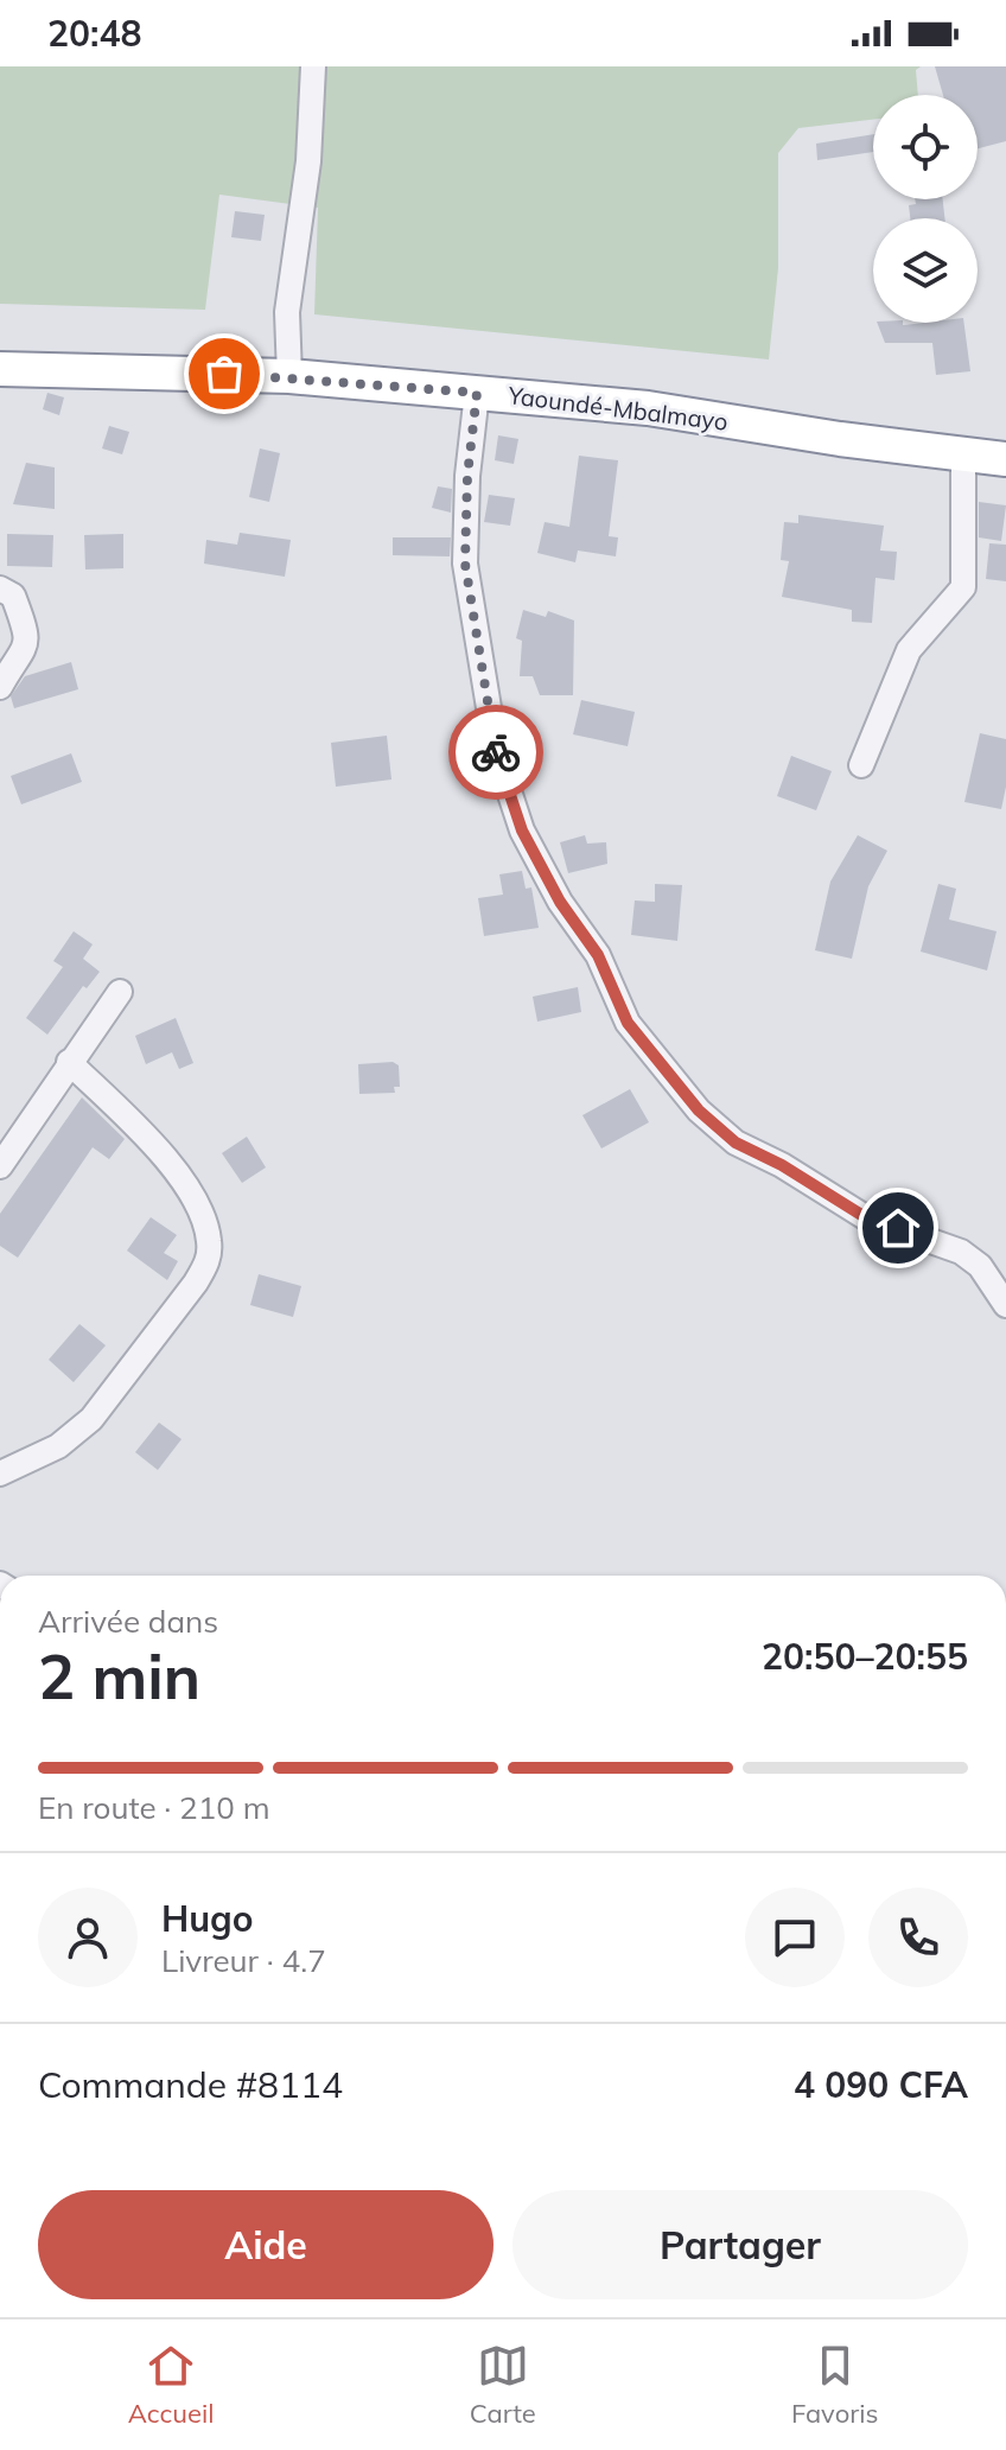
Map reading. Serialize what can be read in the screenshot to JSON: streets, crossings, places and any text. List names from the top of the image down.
{
  "streets": {
    "highway": ["Yaoundé-Mbalmayo"]
  },
  "page": {
    "status": "20:48",
    "heading": ["2 min", "Arrivée dans", "20:50–20:55"],
    "panel": [
      "Hugo",
      "Livreur · 4.7",
      "Commande #8114",
      "4 090 CFA"
    ],
    "bar": "En route · 210 m",
    "buttons": ["Aide", "Partager"],
    "tabs": ["Accueil", "Carte", "Favoris"]
  }
}
